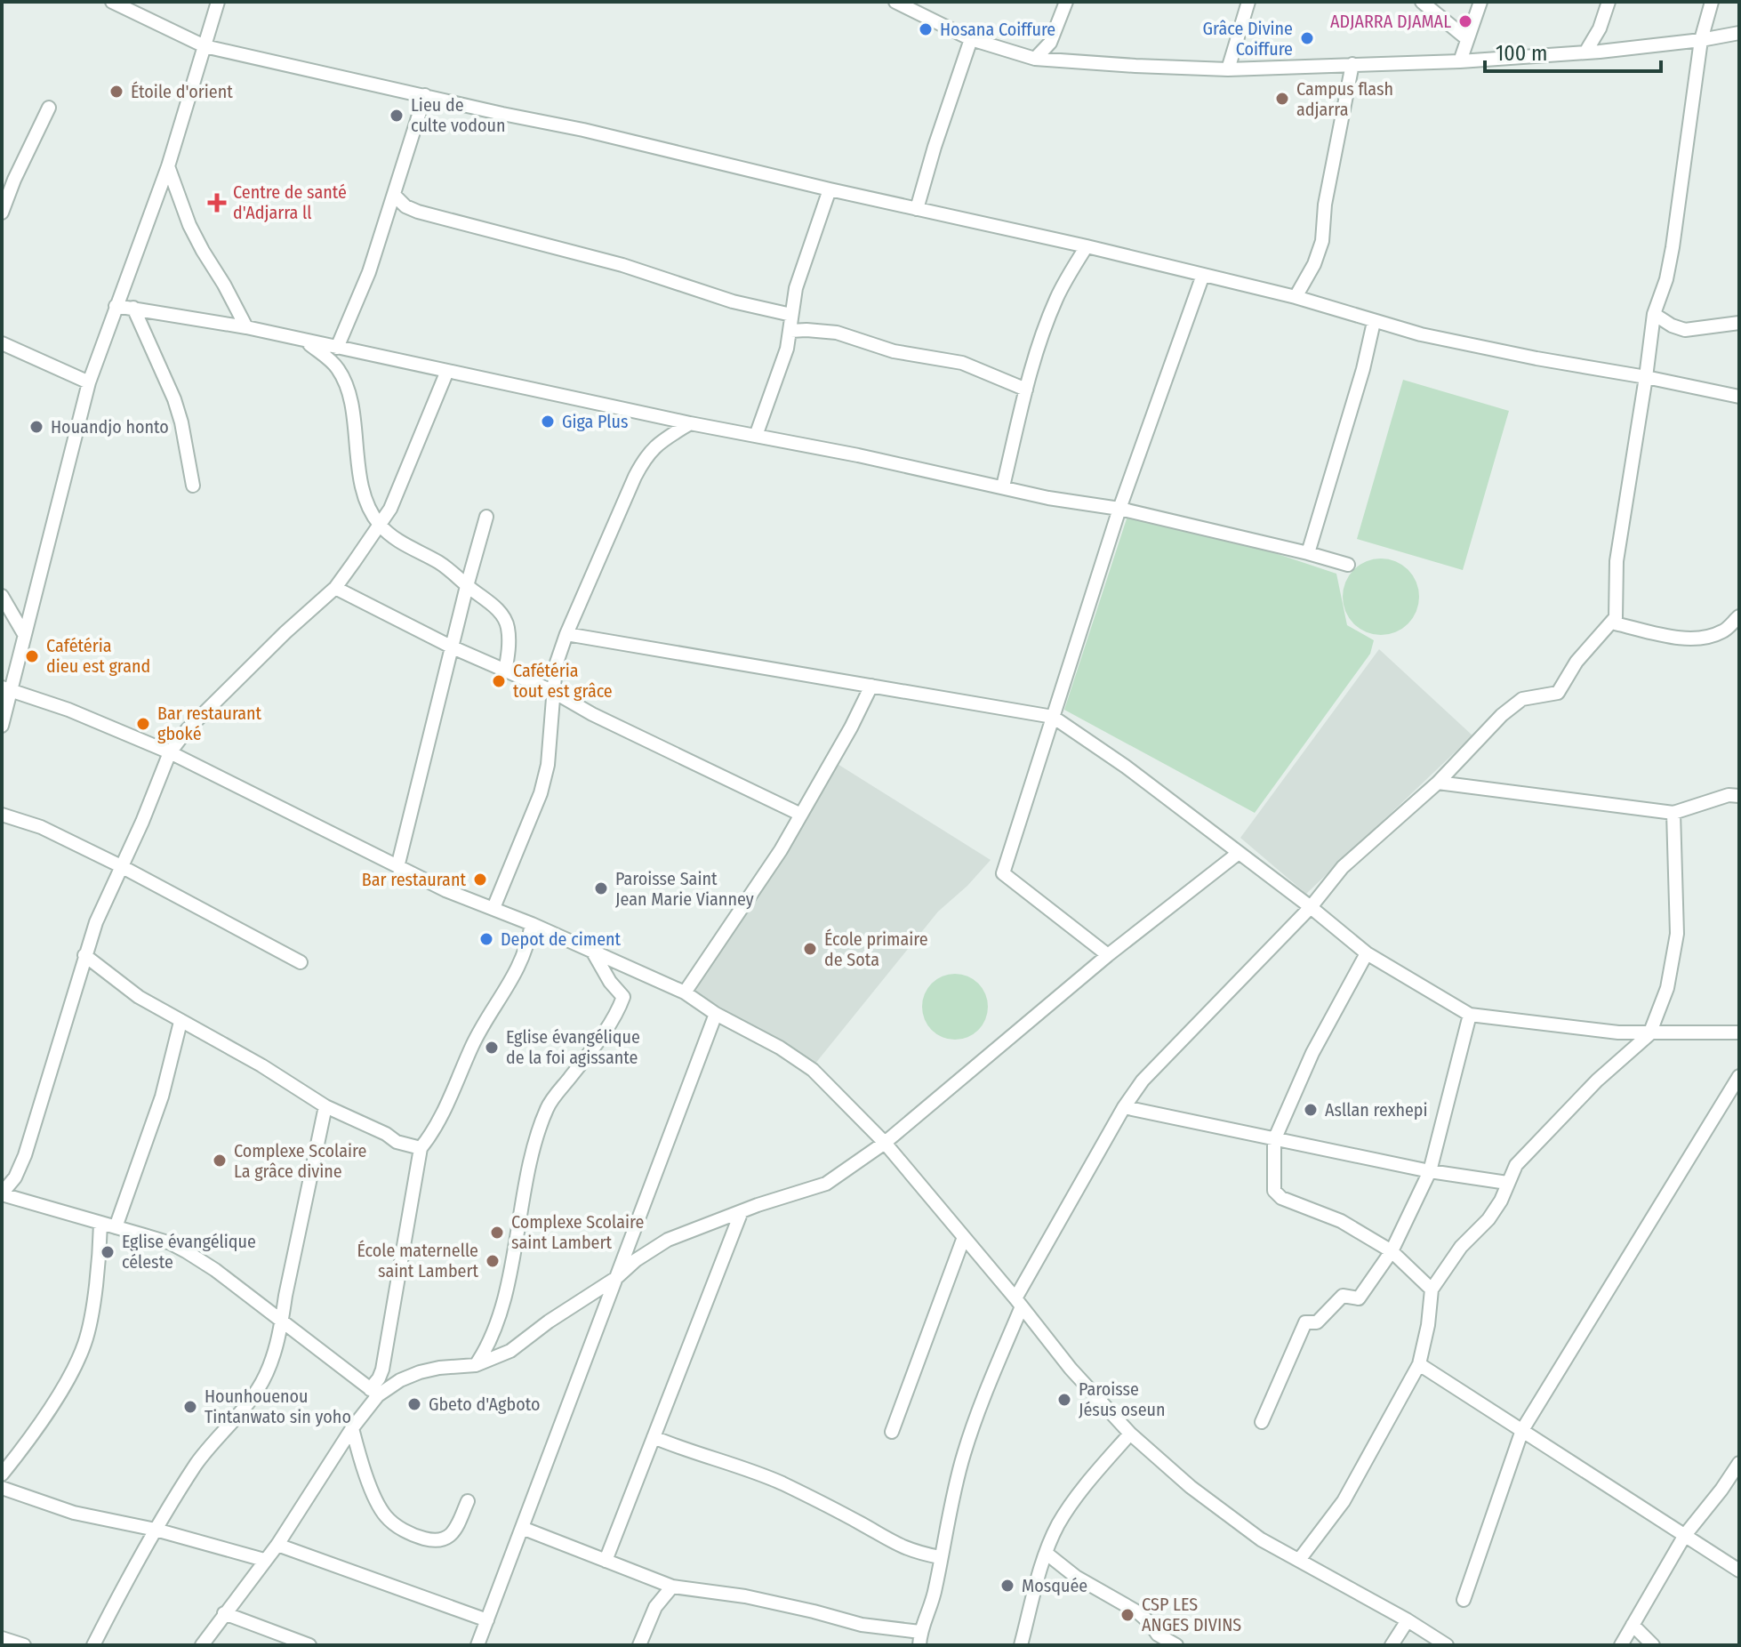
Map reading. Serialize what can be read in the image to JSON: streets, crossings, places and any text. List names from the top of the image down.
{
  "places": {
    "other": [
      "ADJARRA DJAMAL",
      "Hosana Coiffure",
      "Grâce Divine Coiffure",
      "Étoile d'orient",
      "Campus flash adjarra",
      "Lieu de culte vodoun",
      "Giga Plus",
      "Houandjo honto",
      "Cafétéria dieu est grand",
      "Cafétéria tout est grâce",
      "Bar restaurant gboké",
      "Bar restaurant",
      "Paroisse Saint Jean Marie Vianney",
      "Depot de ciment",
      "École primaire de Sota",
      "Eglise évangélique de la foi agissante",
      "Asllan rexhepi",
      "Complexe Scolaire La grâce divine",
      "Complexe Scolaire saint Lambert",
      "Eglise évangélique céleste",
      "École maternelle saint Lambert",
      "Paroisse Jésus oseun",
      "Gbeto d'Agboto",
      "Hounhouenou Tintanwato sin yoho",
      "Mosquée",
      "CSP LES ANGES DIVINS"
    ],
    "health": ["Centre de santé d'Adjarra ll"]
  },
  "scale_bar": "100 m"
}
